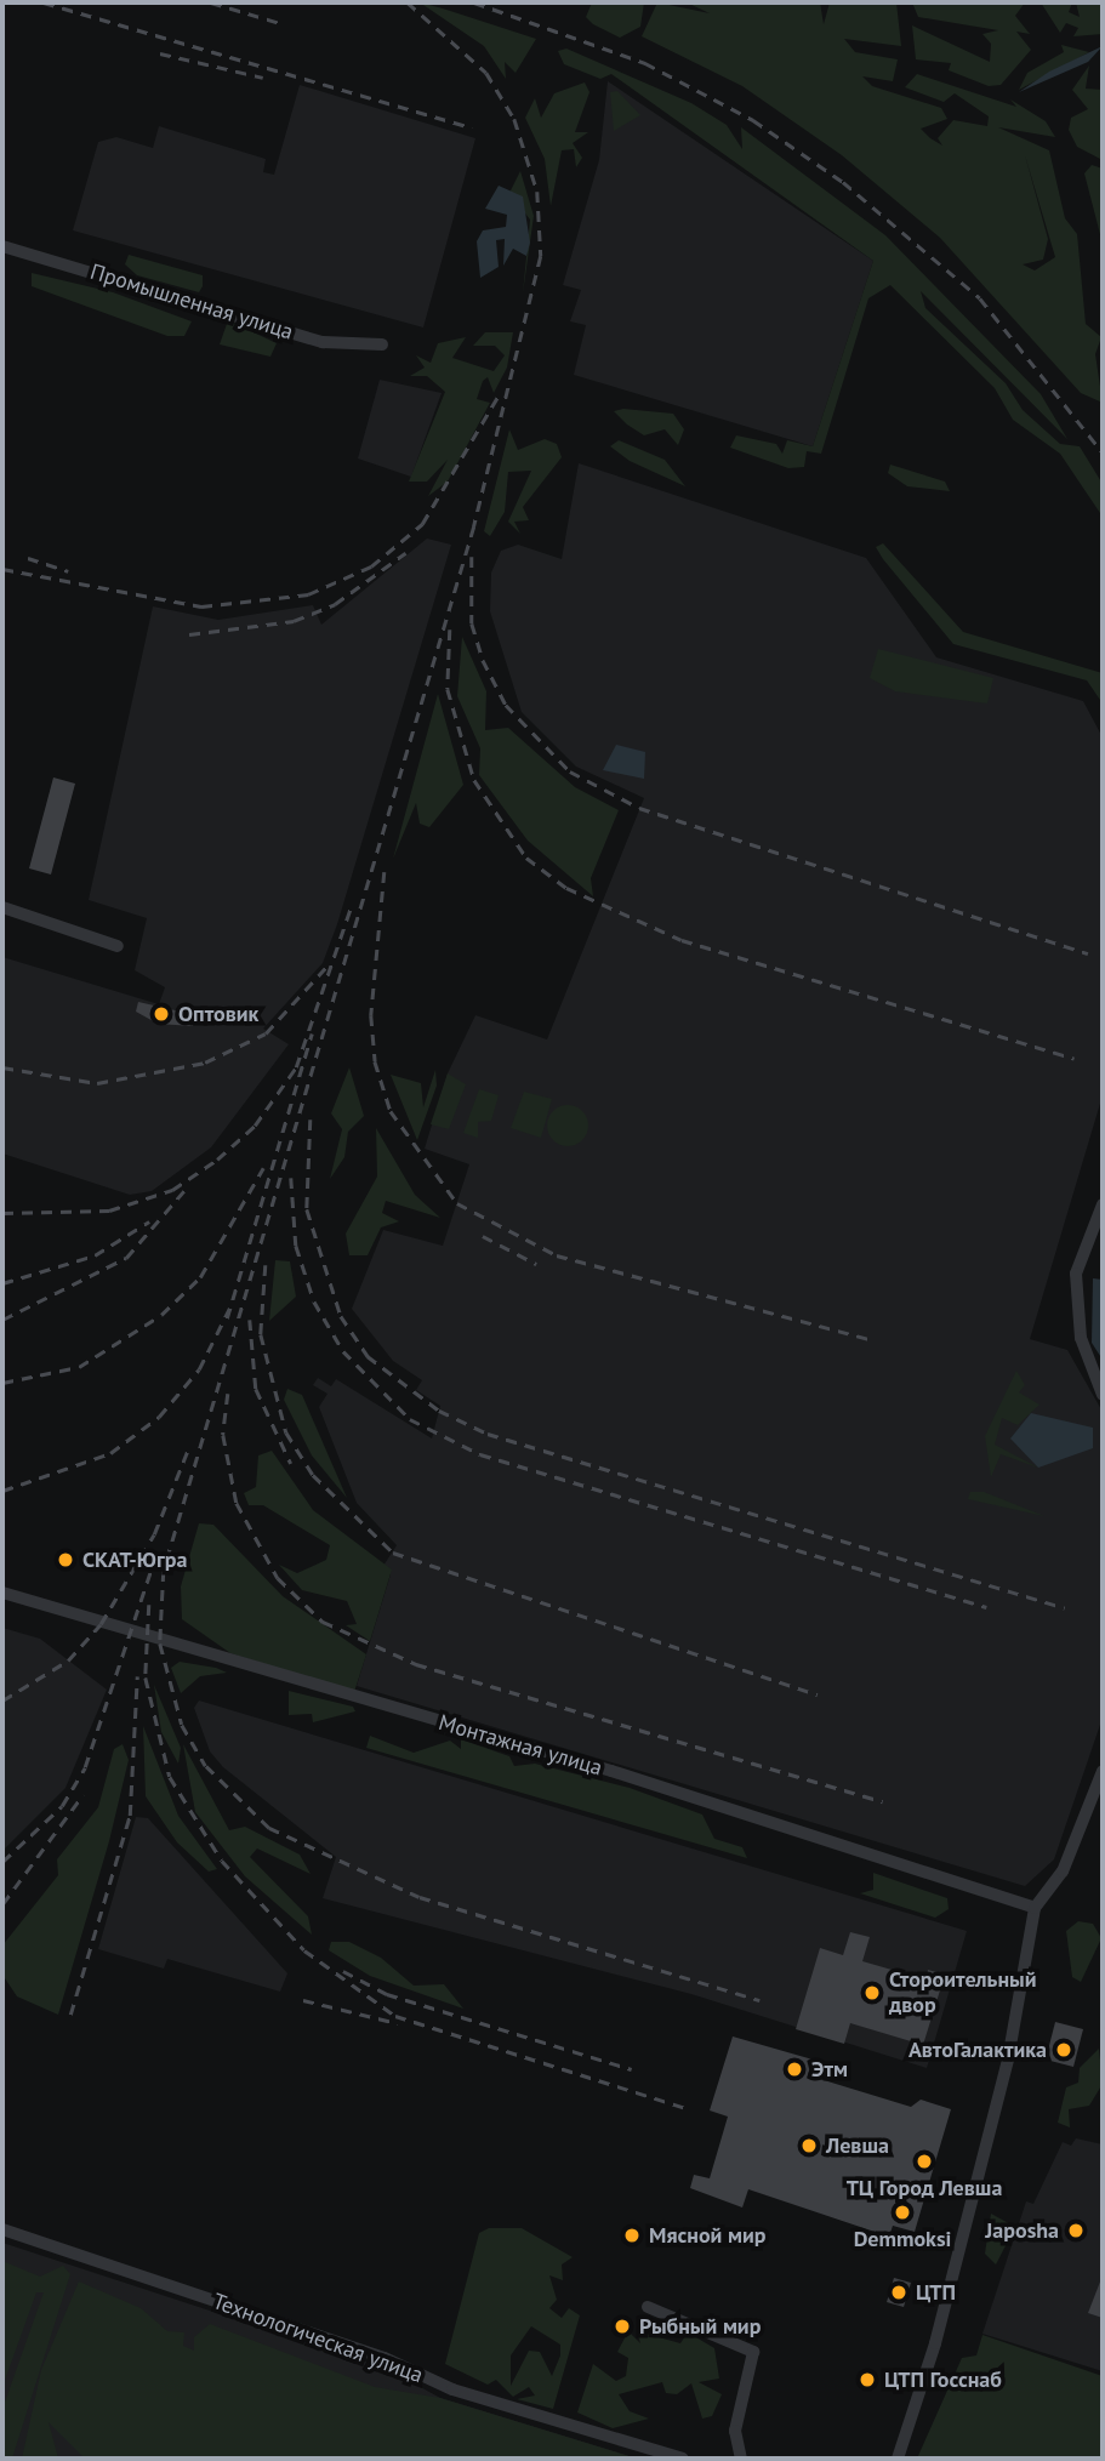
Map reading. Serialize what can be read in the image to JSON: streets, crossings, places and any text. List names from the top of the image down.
{
  "streets": {
    "street": ["Промышленная улица", "Монтажная улица", "Технологическая улица"]
  },
  "places": [
    "Оптовик",
    "СКАТ-Югра",
    "Стороительный двор",
    "АвтоГалактика",
    "Этм",
    "Левша",
    "ТЦ Город Левша",
    "Demmoksi",
    "Japosha",
    "Мясной мир",
    "ЦТП",
    "Рыбный мир",
    "ЦТП Госснаб"
  ]
}
